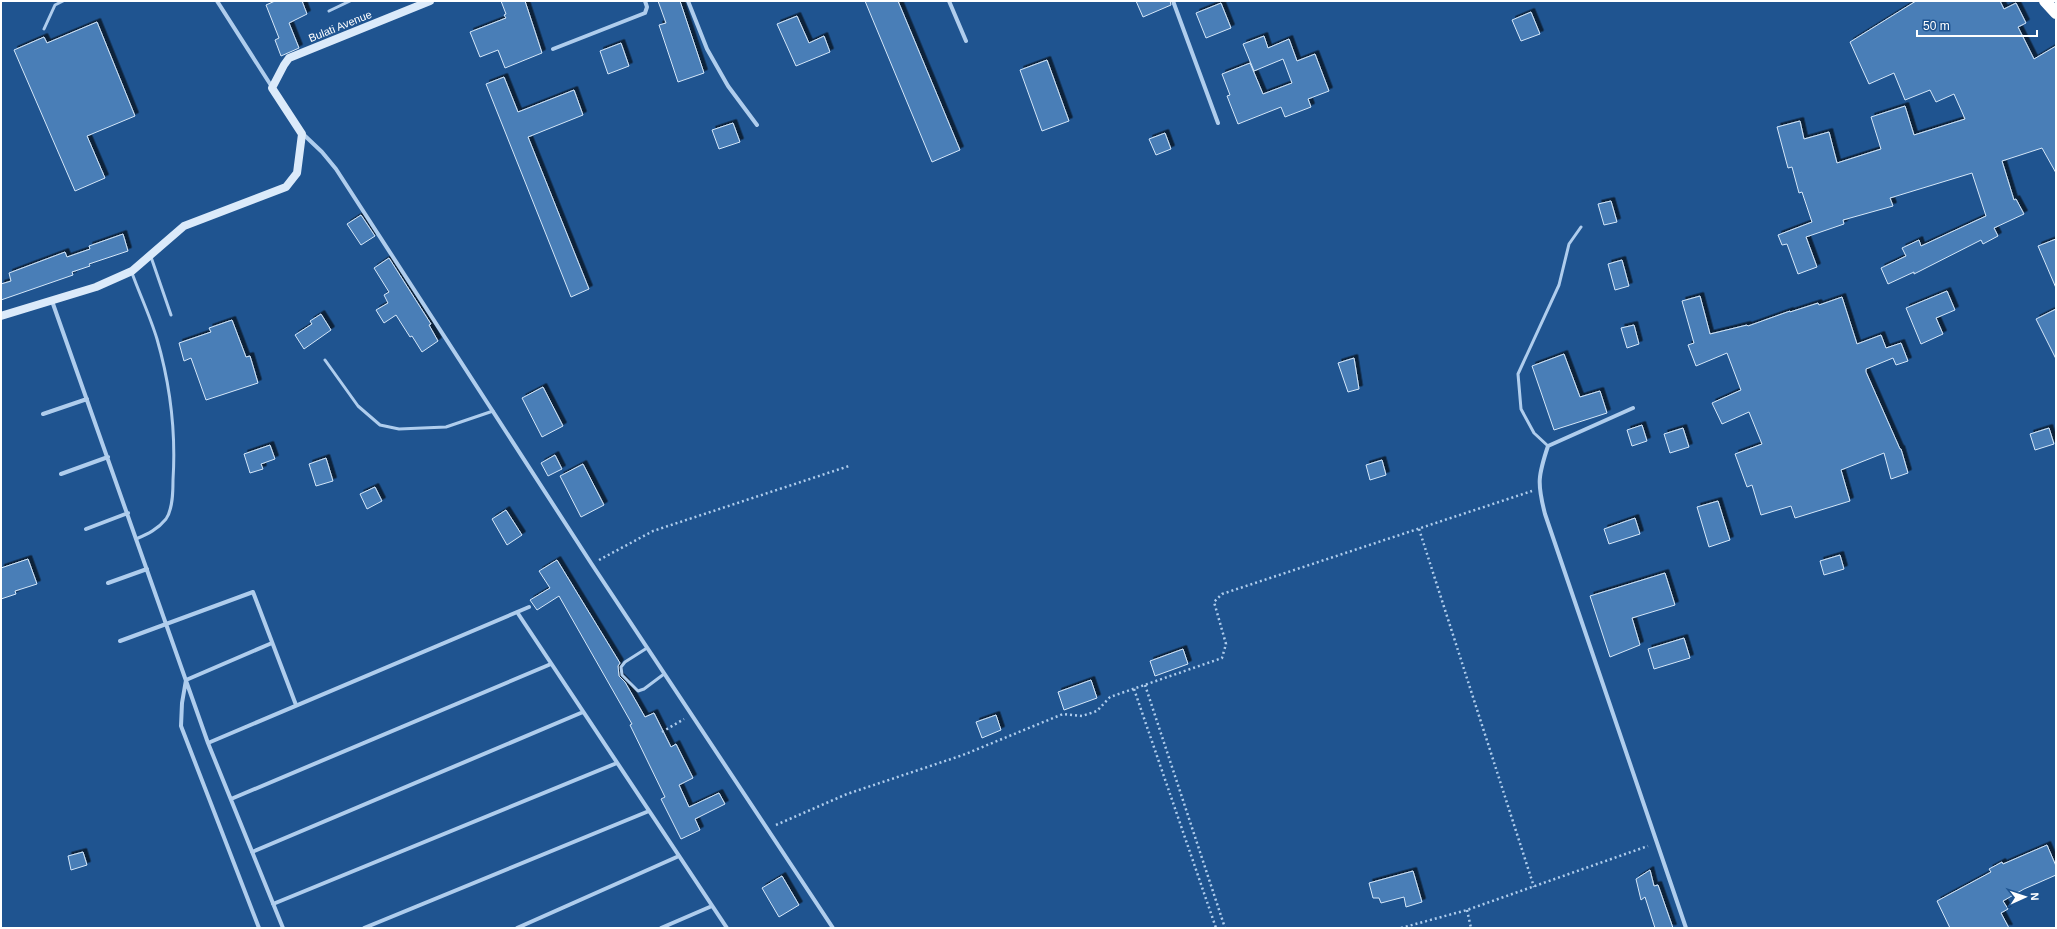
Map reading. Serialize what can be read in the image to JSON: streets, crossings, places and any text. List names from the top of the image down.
{
  "streets": {
    "street": ["Bulati Avenue"]
  },
  "scale_bar": "50 m",
  "north": "right"
}
